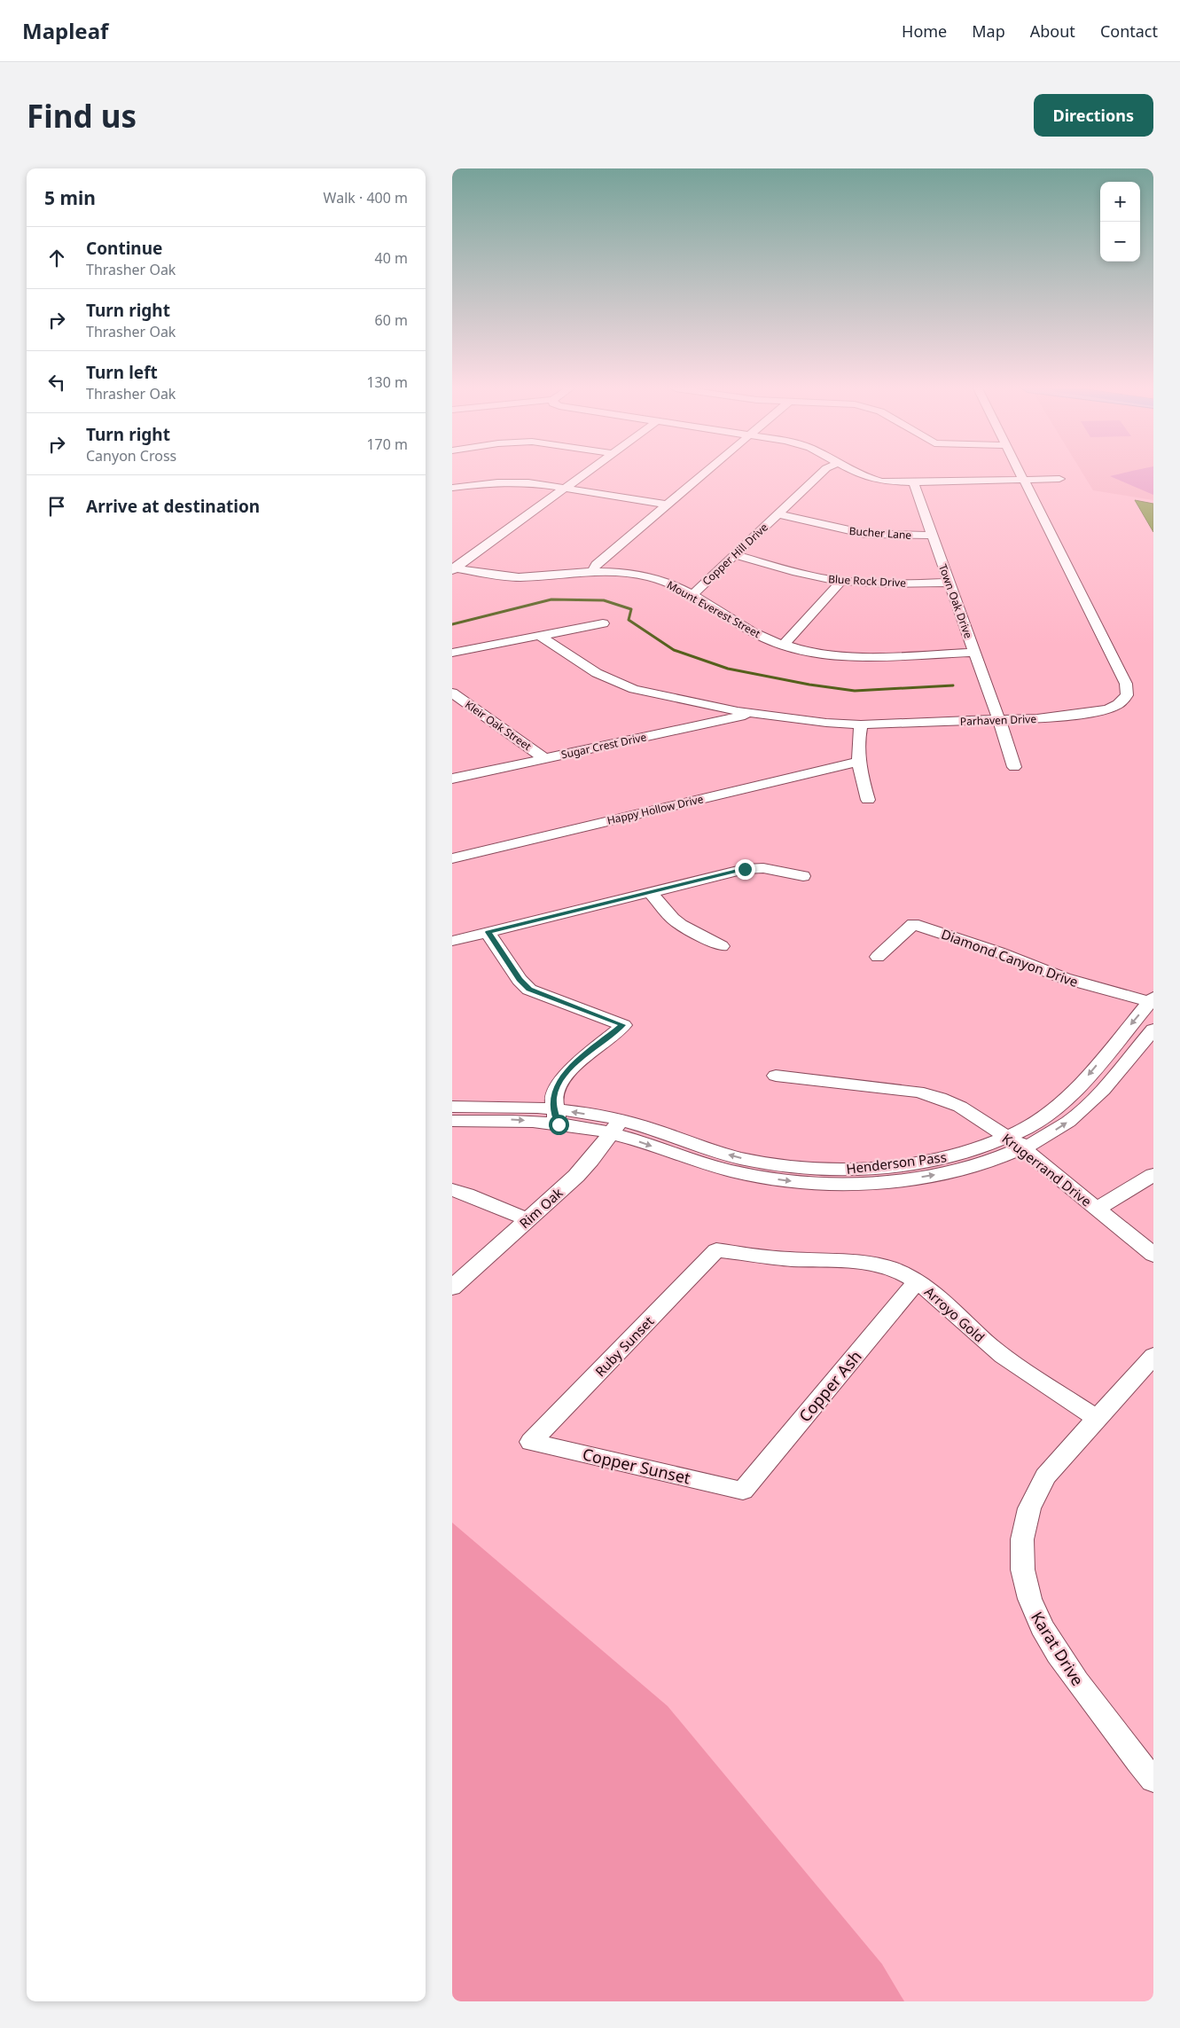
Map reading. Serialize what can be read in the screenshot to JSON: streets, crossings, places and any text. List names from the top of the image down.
{
  "streets": {
    "street": [
      "Bucher Lane",
      "Copper Hill Drive",
      "Blue Rock Drive",
      "Town Oak Drive",
      "Mount Everest Street",
      "Parhaven Drive",
      "Kleir Oak Street",
      "Sugar Crest Drive",
      "Happy Hollow Drive",
      "Diamond Canyon Drive",
      "Henderson Pass",
      "Krugerrand Drive",
      "Rim Oak",
      "Arroyo Gold",
      "Ruby Sunset",
      "Copper Ash",
      "Copper Sunset",
      "Karat Drive"
    ]
  },
  "crossings": [
    ["Bucher Lane", "Copper Hill Drive"],
    ["Bucher Lane", "Town Oak Drive"],
    ["Copper Hill Drive", "Blue Rock Drive"],
    ["Copper Hill Drive", "Mount Everest Street"],
    ["Blue Rock Drive", "Town Oak Drive"],
    ["Town Oak Drive", "Mount Everest Street"],
    ["Town Oak Drive", "Parhaven Drive"],
    ["Parhaven Drive", "Sugar Crest Drive"],
    ["Kleir Oak Street", "Sugar Crest Drive"],
    ["Diamond Canyon Drive", "Henderson Pass"],
    ["Henderson Pass", "Krugerrand Drive"],
    ["Henderson Pass", "Rim Oak"],
    ["Arroyo Gold", "Ruby Sunset"],
    ["Arroyo Gold", "Copper Ash"],
    ["Arroyo Gold", "Karat Drive"],
    ["Ruby Sunset", "Copper Sunset"],
    ["Copper Ash", "Copper Sunset"]
  ],
  "page": {
    "header": "Mapleaf",
    "nav": [
      "Home",
      "Map",
      "About",
      "Contact"
    ],
    "buttons": "Directions",
    "title": "Find us",
    "heading": ["5 min", "Walk · 400 m"],
    "map_buttons": ["+", "−"],
    "list": [
      ["Continue", "Thrasher Oak", "40 m"],
      ["Turn right", "Thrasher Oak", "60 m"],
      ["Turn left", "Thrasher Oak", "130 m"],
      ["Turn right", "Canyon Cross", "170 m"],
      "Arrive at destination"
    ]
  }
}
